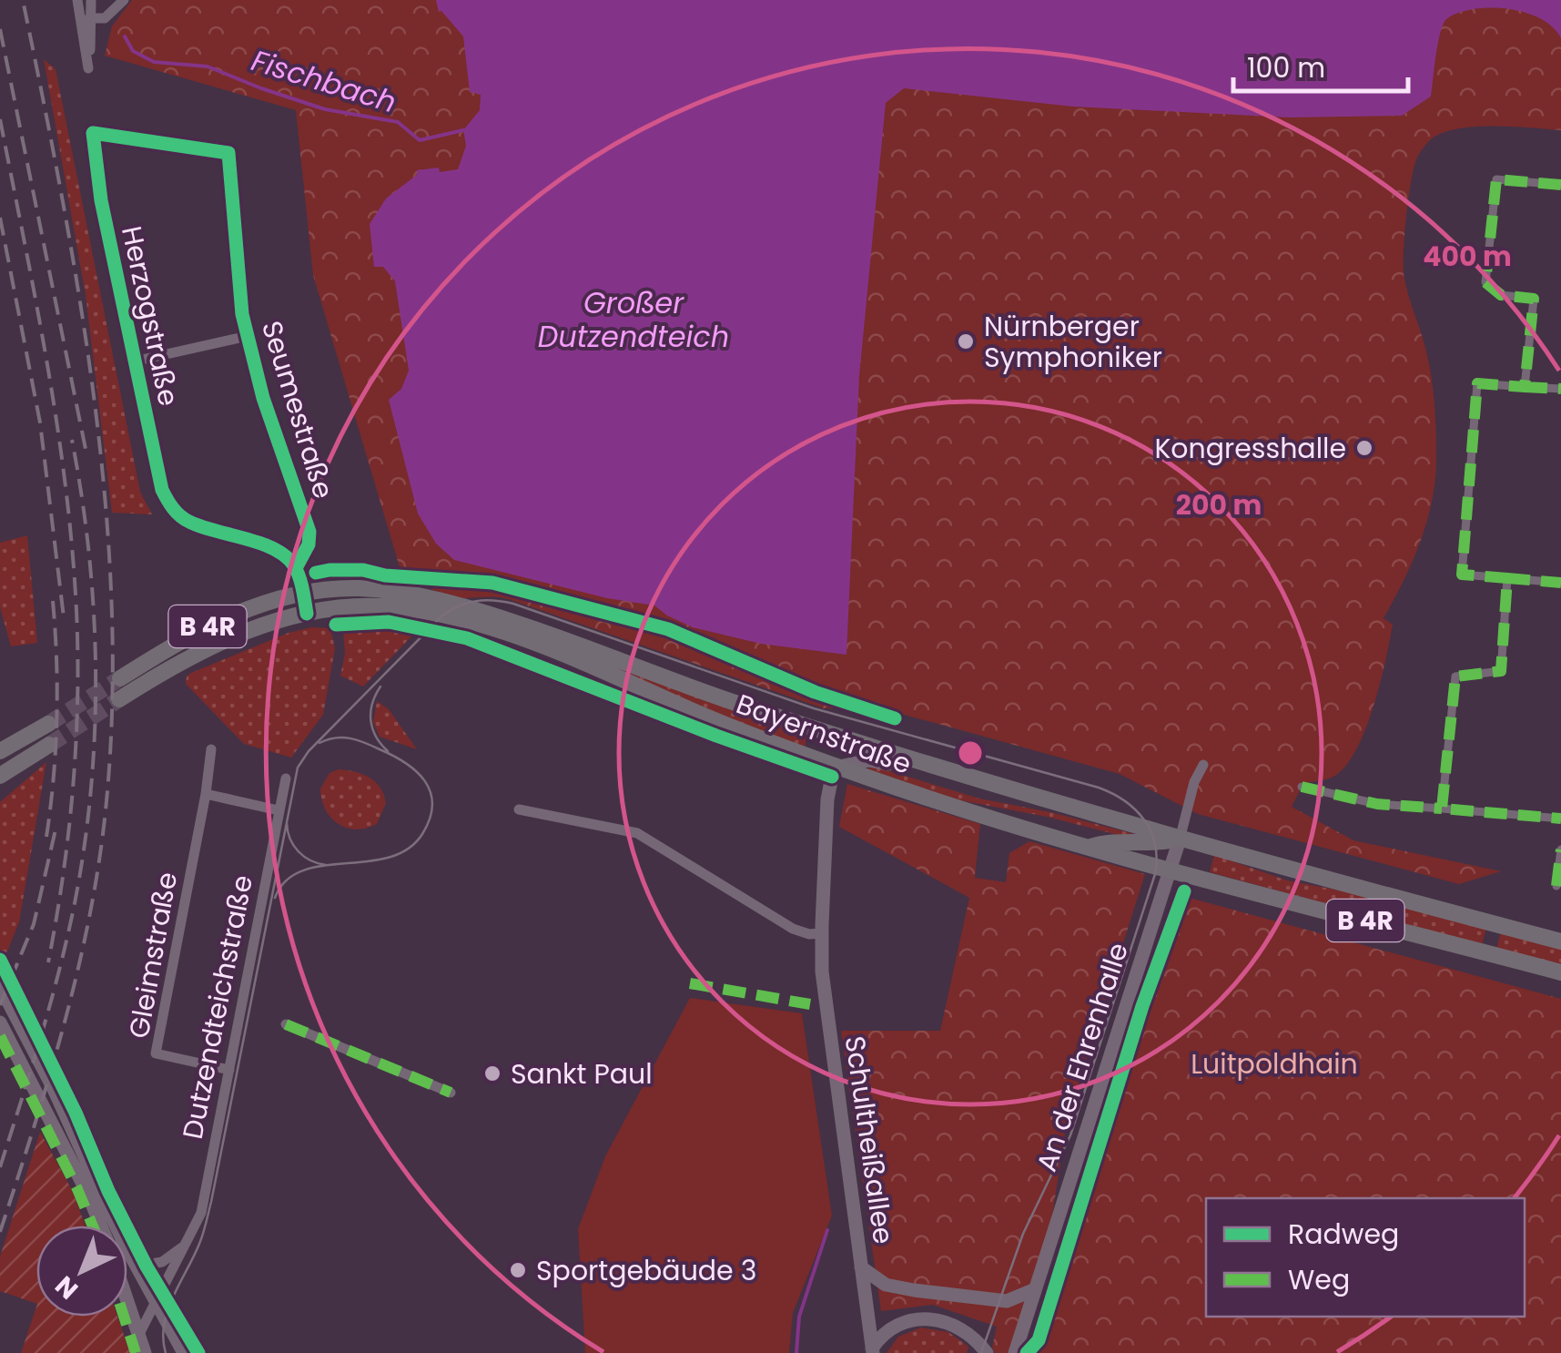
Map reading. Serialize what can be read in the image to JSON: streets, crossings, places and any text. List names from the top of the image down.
{
  "streets": {
    "main road": [
      "B 4R",
      "Bayernstraße",
      "An der Ehrenhalle",
      "Schultheißallee"
    ],
    "street": [
      "Herzogstraße",
      "Seumestraße",
      "Gleimstraße",
      "Dutzendteichstraße"
    ]
  },
  "crossings": [
    ["Herzogstraße", "Seumestraße"],
    ["B 4R", "Bayernstraße"],
    ["B 4R", "An der Ehrenhalle"],
    ["Bayernstraße", "An der Ehrenhalle"],
    ["Bayernstraße", "Schultheißallee"],
    ["Gleimstraße", "Dutzendteichstraße"]
  ],
  "water": ["Fischbach", "Großer Dutzendteich"],
  "parks": ["Luitpoldhain"],
  "places": [
    "Nürnberger Symphoniker",
    "Kongresshalle",
    "Sankt Paul",
    "Sportgebäude 3"
  ],
  "legend": ["Radweg", "Weg"],
  "scale_bar": "100 m",
  "north": "bottom left",
  "rings": ["400 m", "200 m"]
}
